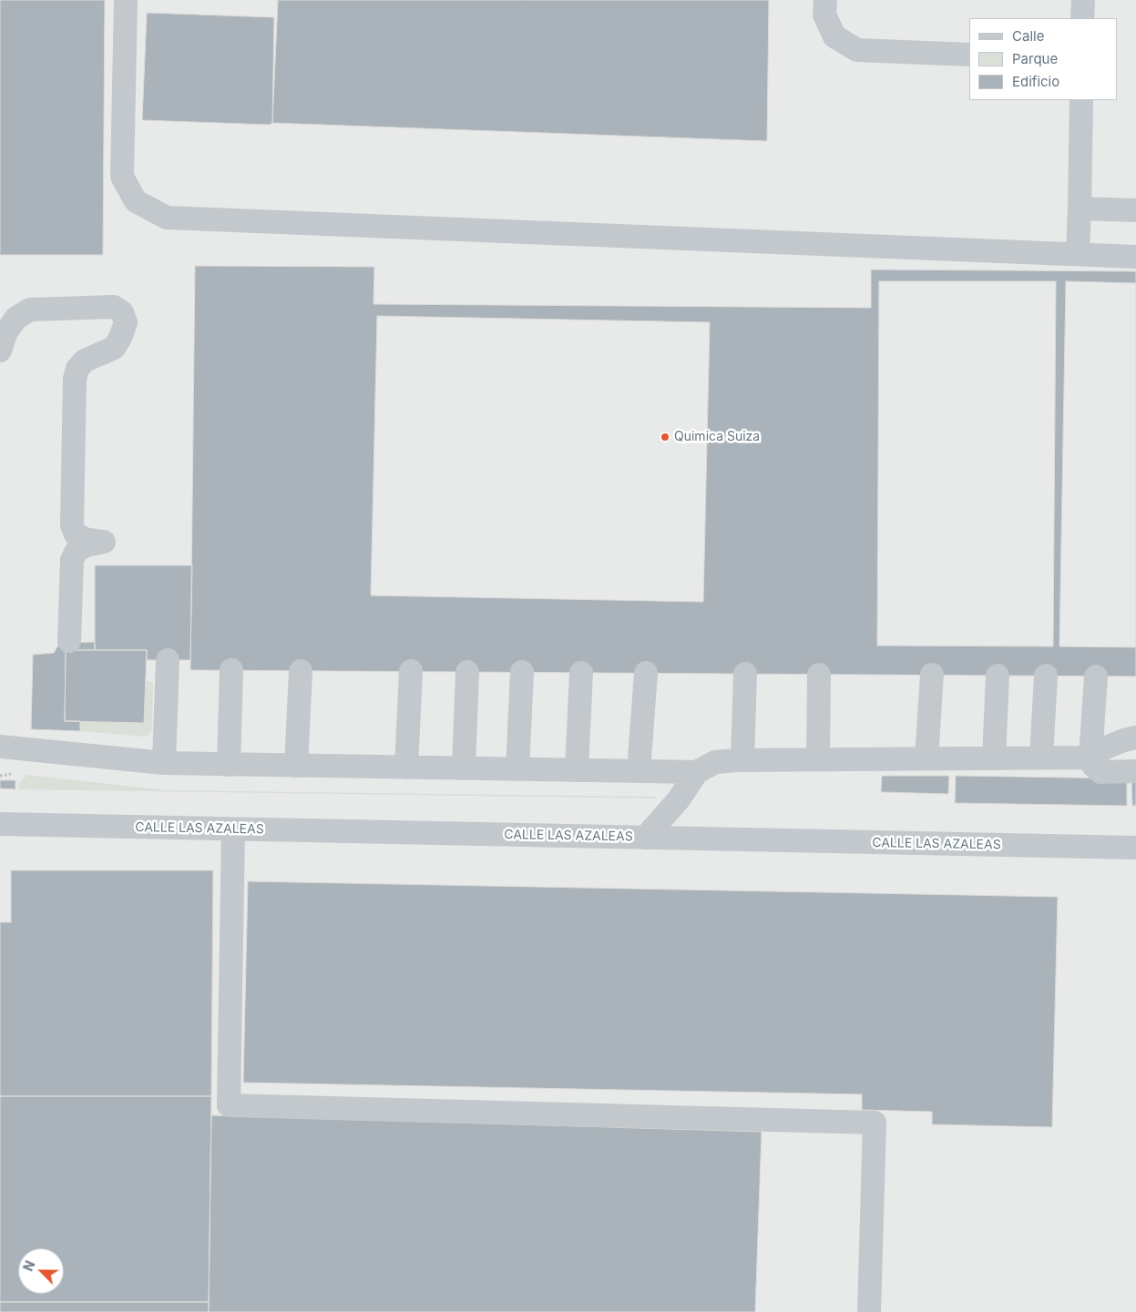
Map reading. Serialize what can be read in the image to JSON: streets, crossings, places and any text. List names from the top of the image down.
{
  "streets": {
    "street": ["CALLE LAS AZALEAS"]
  },
  "places": ["Quimica Suiza"],
  "legend": ["Calle", "Parque", "Edificio"],
  "north": "top left"
}
